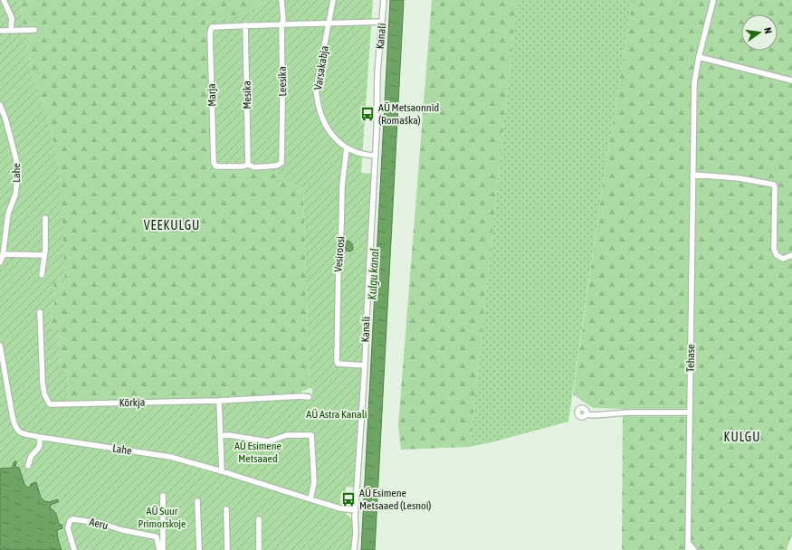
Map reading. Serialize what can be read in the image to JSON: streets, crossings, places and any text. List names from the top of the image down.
{
  "streets": {
    "street": [
      "Kanali",
      "Varsakabja",
      "Leesika",
      "Marja",
      "Mesika",
      "Lahe",
      "Vesiroosi",
      "Tehase",
      "Kõrkja",
      "Aeru"
    ]
  },
  "crossings": [
    ["Kanali", "Lahe"],
    ["Kanali", "Vesiroosi"],
    ["Varsakabja", "Vesiroosi"],
    ["Leesika", "Marja"],
    ["Leesika", "Mesika"],
    ["Marja", "Mesika"]
  ],
  "districts": ["VEEKULGU", "KULGU"],
  "water": ["Kulgu kanal"],
  "parks": ["AÜ Astra Kanali", "AÜ Esimene Metsaaed", "AÜ Suur Primorskoje"],
  "places": {
    "bus stop": ["AÜ Metsaonnid (Romaška)", "AÜ Esimene Metsaaed (Lesnoi)"]
  },
  "north": "right"
}
